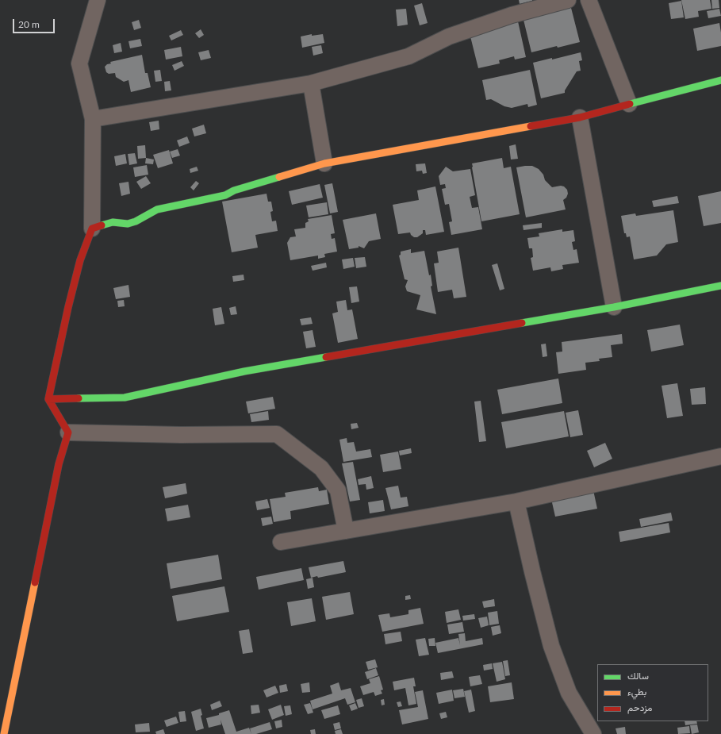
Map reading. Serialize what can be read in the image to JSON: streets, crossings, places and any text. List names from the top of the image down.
{
  "legend": ["سالك", "بطيء", "مزدحم"],
  "scale_bar": "20 m"
}
